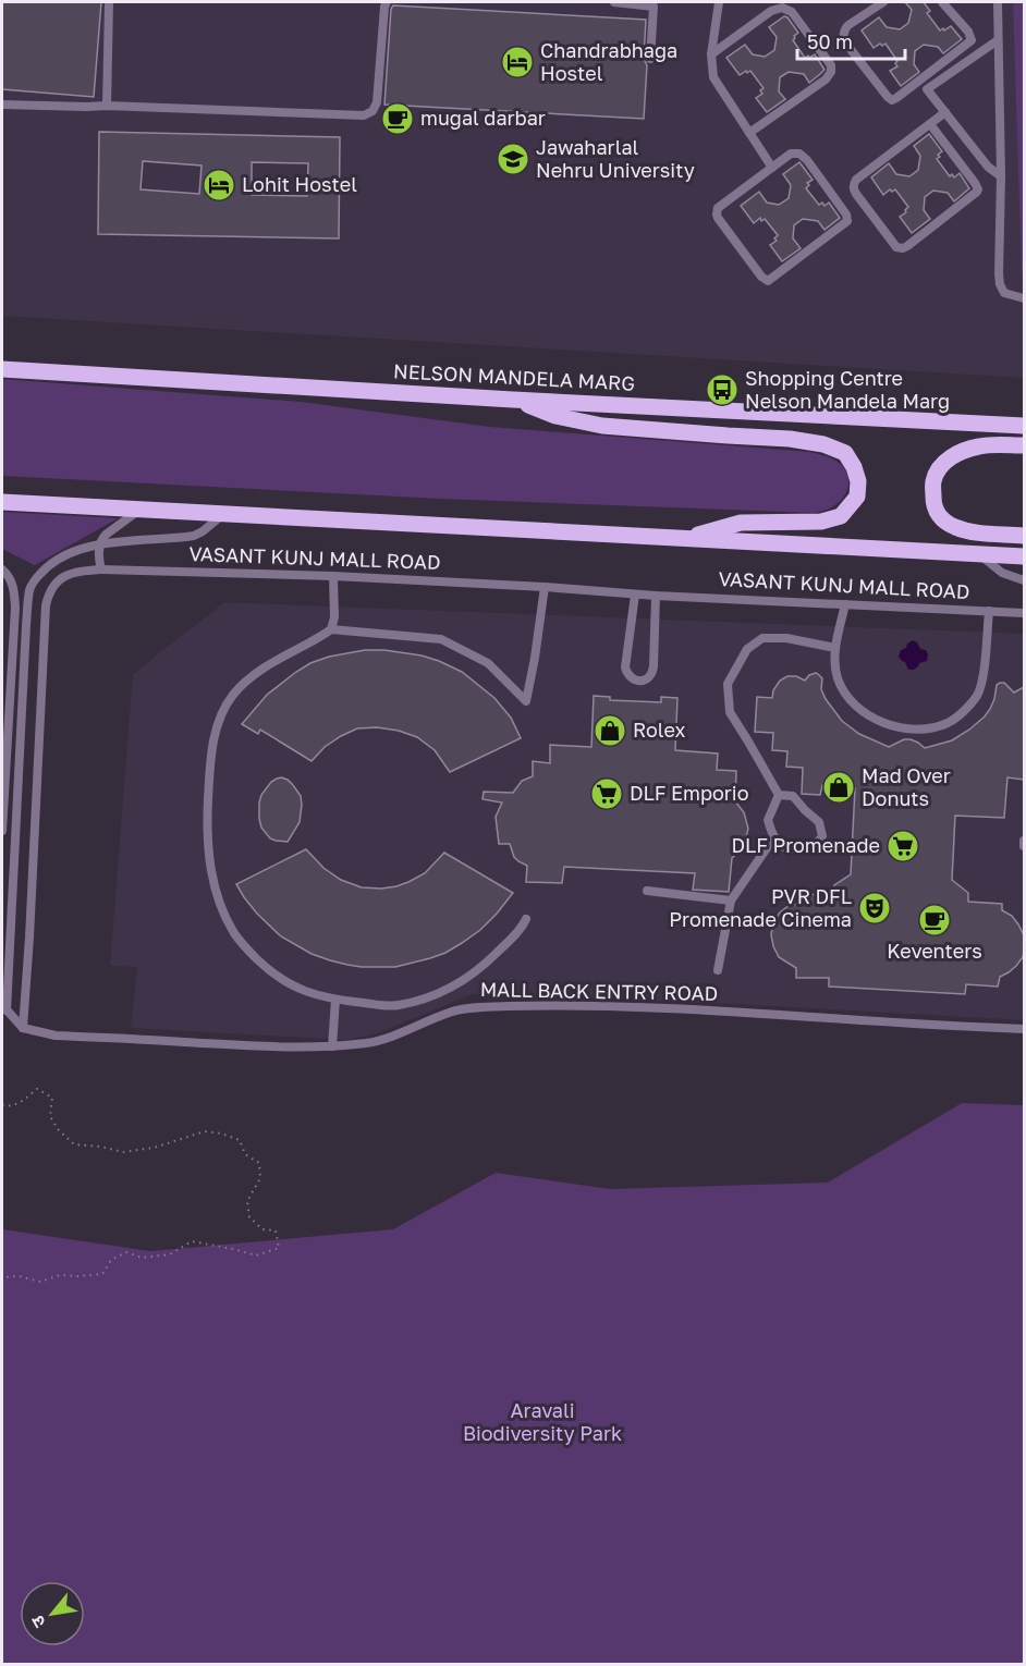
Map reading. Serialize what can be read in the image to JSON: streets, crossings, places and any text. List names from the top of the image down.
{
  "streets": {
    "main road": ["NELSON MANDELA MARG"],
    "lane": ["VASANT KUNJ MALL ROAD", "MALL BACK ENTRY ROAD"]
  },
  "crossings": [
    ["VASANT KUNJ MALL ROAD", "MALL BACK ENTRY ROAD"]
  ],
  "parks": ["Aravali Biodiversity Park"],
  "places": {
    "hotel": ["Chandrabhaga Hostel", "Lohit Hostel"],
    "cafe": ["mugal darbar", "Keventers"],
    "school or university": ["Jawaharlal Nehru University"],
    "bus stop": ["Shopping Centre Nelson Mandela Marg"],
    "shop": ["Rolex", "Mad Over Donuts"],
    "supermarket": ["DLF Emporio", "DLF Promenade"],
    "theatre": ["PVR DFL Promenade Cinema"]
  },
  "scale_bar": "50 m",
  "north": "bottom left"
}
